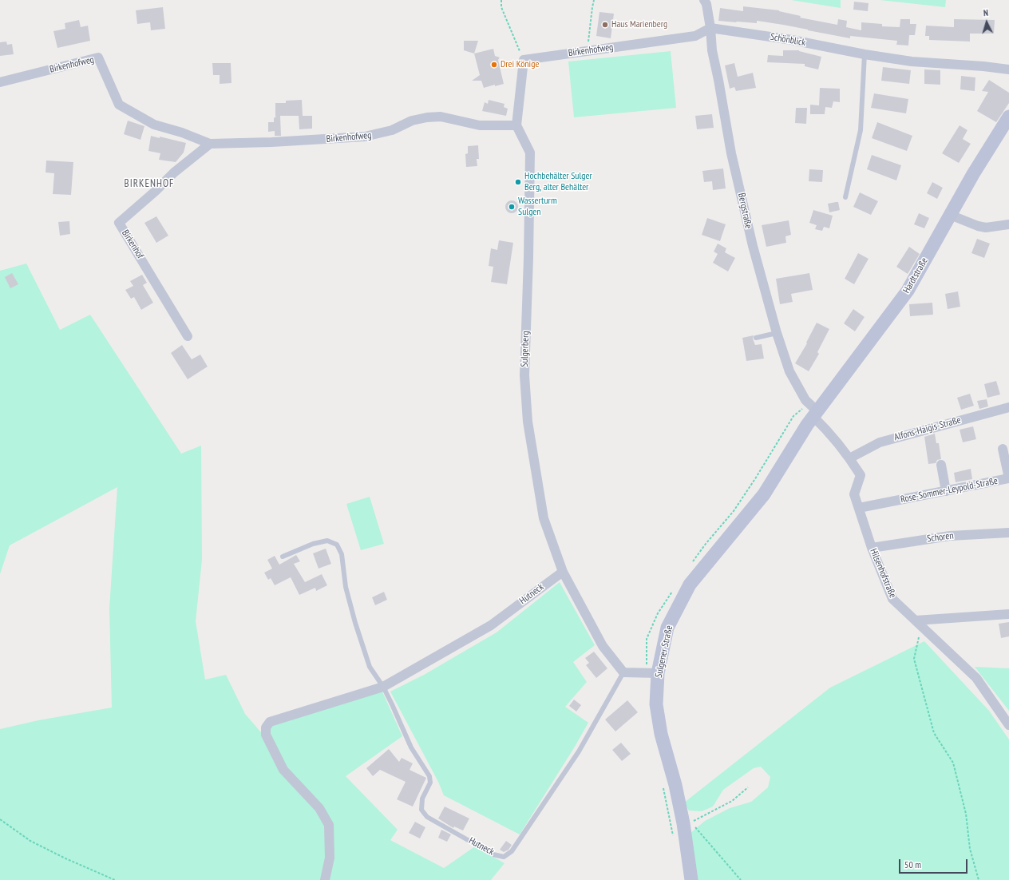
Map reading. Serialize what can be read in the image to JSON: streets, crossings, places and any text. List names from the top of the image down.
{
  "streets": {
    "main road": ["Hardtstraße", "Sulgener Straße"],
    "street": [
      "Schönblick",
      "Birkenhofweg",
      "Bergstraße",
      "Birkenhof",
      "Sulgerberg",
      "Alfons-Haigis-Straße",
      "Rose-Sommer-Leypold-Straße",
      "Schoren",
      "Hilsenhofstraße",
      "Hutneck"
    ]
  },
  "crossings": [
    ["Schönblick", "Birkenhofweg"],
    ["Schönblick", "Bergstraße"],
    ["Birkenhofweg", "Bergstraße"],
    ["Birkenhofweg", "Birkenhof"],
    ["Birkenhofweg", "Sulgerberg"],
    ["Bergstraße", "Hardtstraße"],
    ["Bergstraße", "Hilsenhofstraße"],
    ["Bergstraße", "Sulgener Straße"],
    ["Hardtstraße", "Hilsenhofstraße"],
    ["Hardtstraße", "Sulgener Straße"],
    ["Sulgerberg", "Hutneck"],
    ["Alfons-Haigis-Straße", "Hilsenhofstraße"],
    ["Rose-Sommer-Leypold-Straße", "Hilsenhofstraße"],
    ["Schoren", "Hilsenhofstraße"],
    ["Hilsenhofstraße", "Sulgener Straße"]
  ],
  "districts": ["BIRKENHOF"],
  "places": [
    "Haus Marienberg",
    "Drei Könige",
    "Hochbehälter Sulger Berg, alter Behälter",
    "Wasserturm Sulgen"
  ],
  "scale_bar": "50 m",
  "north": "top"
}
